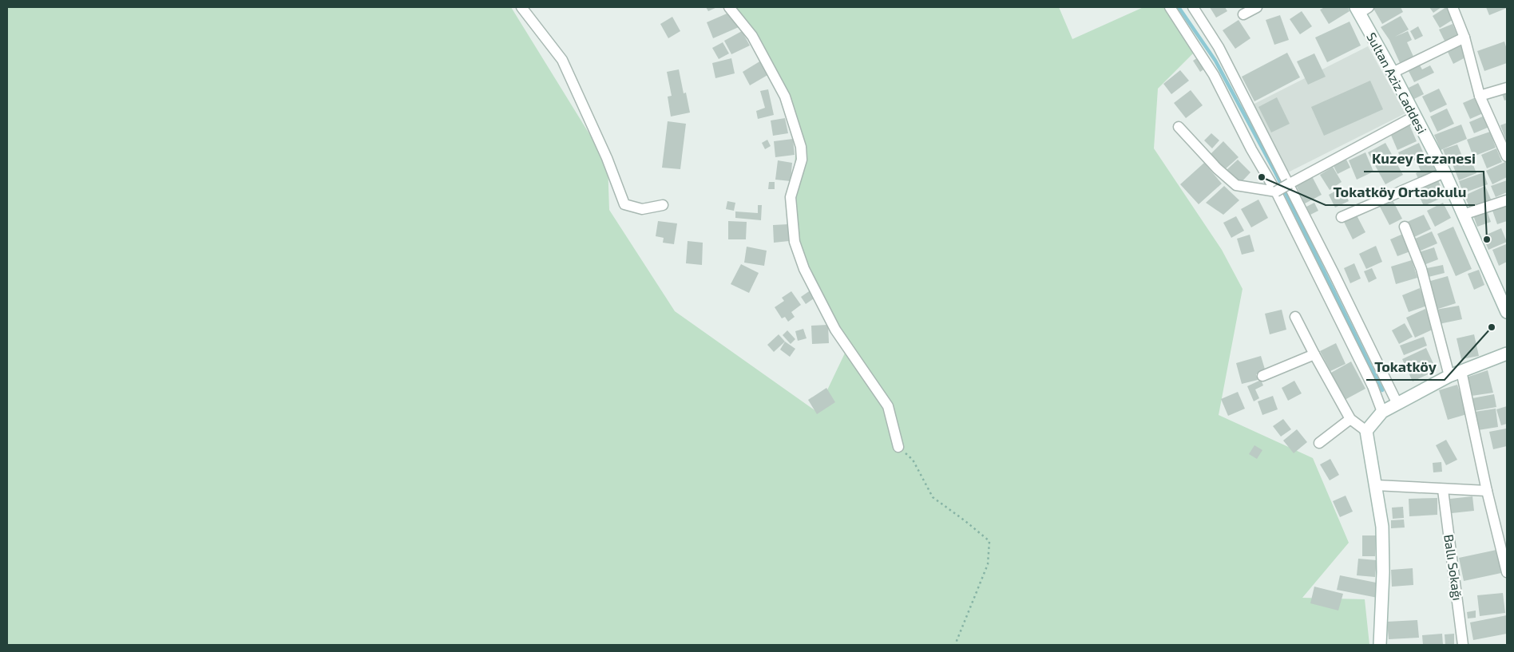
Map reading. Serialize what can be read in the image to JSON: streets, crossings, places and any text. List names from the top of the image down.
{
  "streets": {
    "street": ["Sultan Aziz Caddesi", "Ballı Sokağı"]
  },
  "places": ["Tokatköy Ortaokulu", "Kuzey Eczanesi", "Tokatköy"]
}
